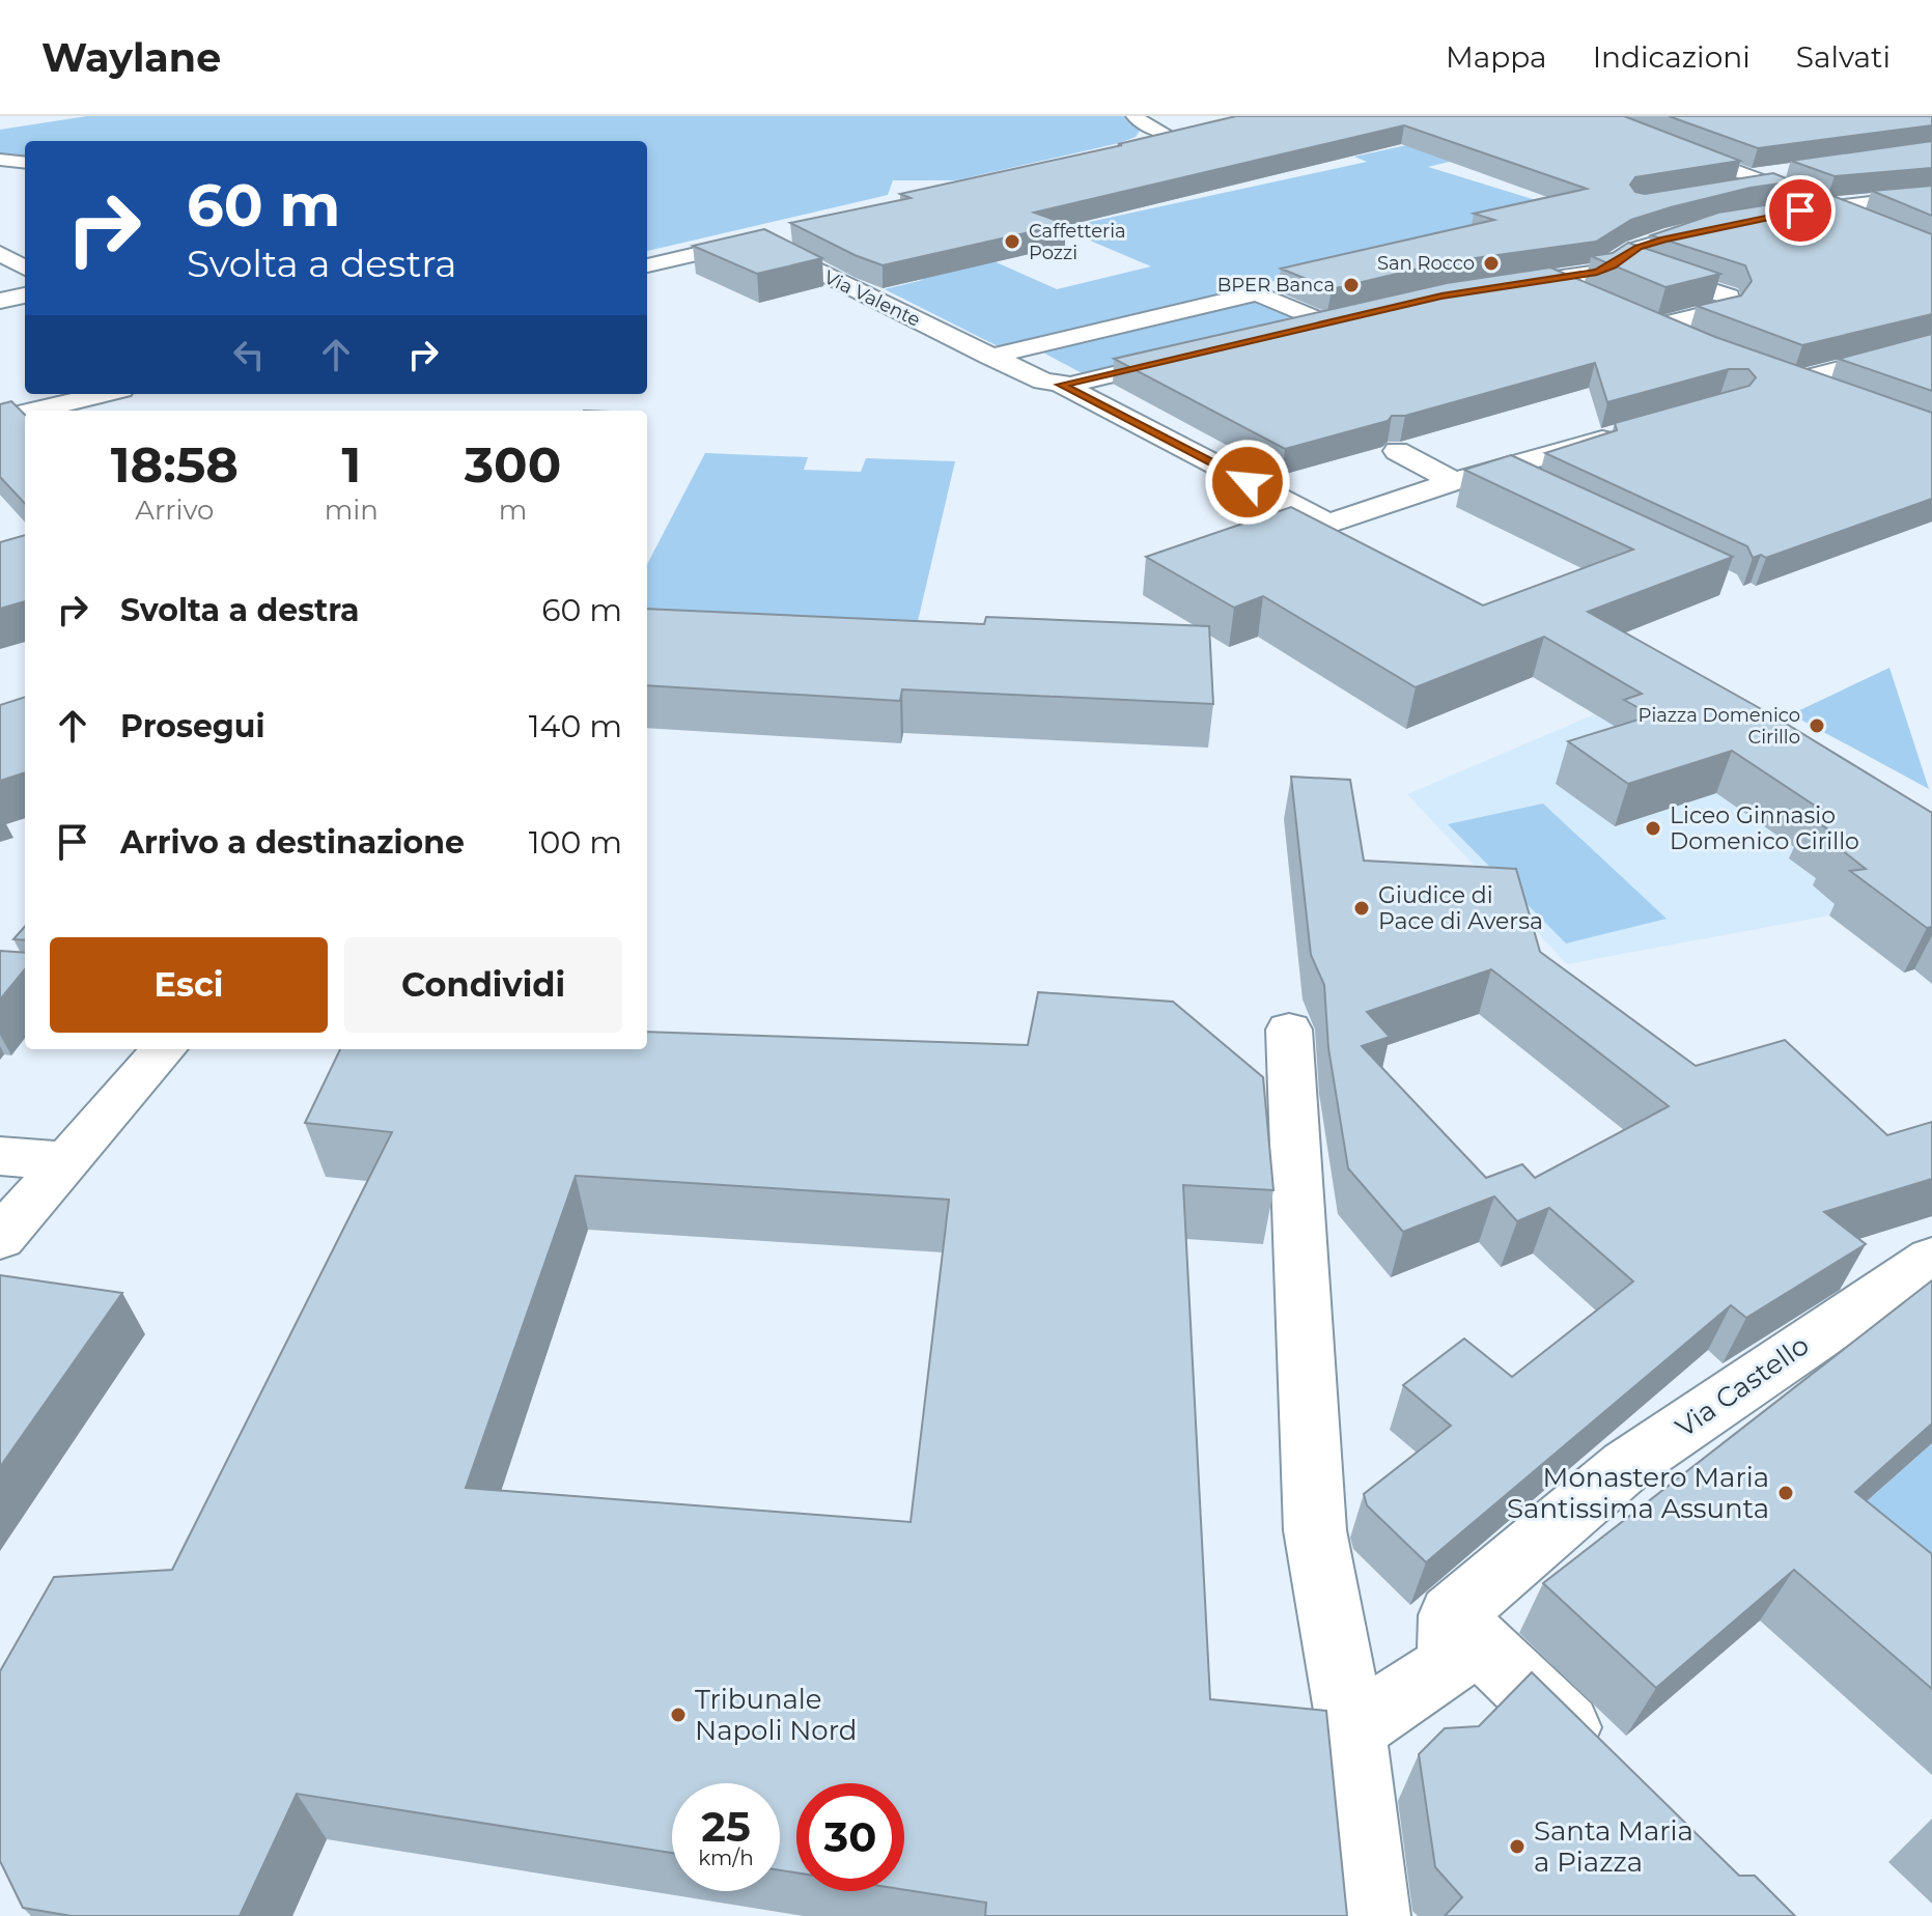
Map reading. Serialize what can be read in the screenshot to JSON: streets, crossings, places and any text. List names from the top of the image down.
{
  "streets": {
    "street": ["Via Valente", "Via Castello"]
  },
  "places": [
    "Caffetteria Pozzi",
    "San Rocco",
    "BPER Banca",
    "Piazza Domenico Cirillo",
    "Liceo Ginnasio Domenico Cirillo",
    "Giudice di Pace di Aversa",
    "Monastero Maria Santissima Assunta",
    "Tribunale Napoli Nord",
    "Santa Maria a Piazza"
  ],
  "page": {
    "header": "Waylane",
    "nav": ["Mappa", "Indicazioni", "Salvati"],
    "turn": ["60 m", "Svolta a destra"],
    "eta": [
      "18:58",
      "Arrivo",
      "1",
      "min",
      "300",
      "m"
    ],
    "list": [
      {
        "name": "Svolta a destra",
        "value": "60 m"
      },
      {
        "name": "Prosegui",
        "value": "140 m"
      },
      {
        "name": "Arrivo a destinazione",
        "value": "100 m"
      }
    ],
    "buttons": ["Esci", "Condividi"],
    "speed": "25 km/h",
    "limit": "30"
  }
}
